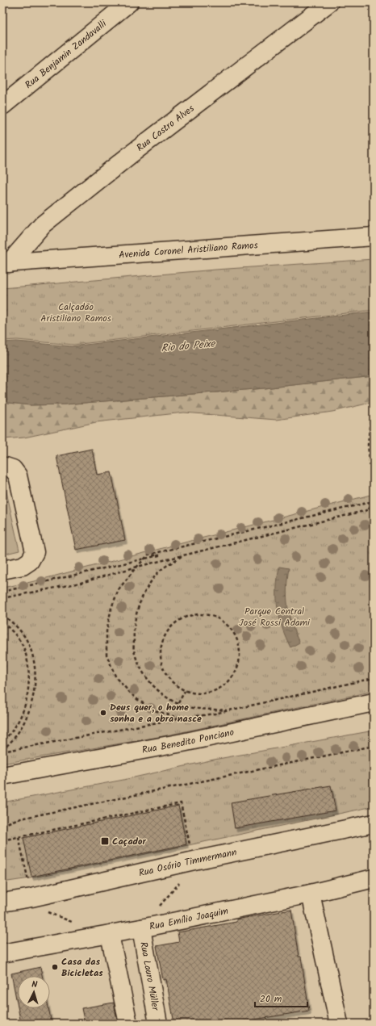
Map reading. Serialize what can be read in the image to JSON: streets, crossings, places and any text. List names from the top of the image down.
{
  "streets": {
    "street": [
      "Rua Benjamin Zandavalli",
      "Rua Castro Alves",
      "Avenida Coronel Aristiliano Ramos",
      "Rua Benedito Ponciano",
      "Rua Osório Timmermann",
      "Rua Emílio Joaquim",
      "Rua Lauro Müller"
    ]
  },
  "crossings": [
    ["Rua Castro Alves", "Avenida Coronel Aristiliano Ramos"],
    ["Rua Emílio Joaquim", "Rua Lauro Müller"]
  ],
  "water": ["Rio do Peixe"],
  "parks": ["Calçadão Aristiliano Ramos", "Parque Central José Rossi Adami"],
  "places": {
    "other": ["Deus quer, o home sonha e a obra nasce", "Casa das Bicicletas"],
    "transit": ["Caçador"]
  },
  "scale_bar": "20 m",
  "north": "top"
}
